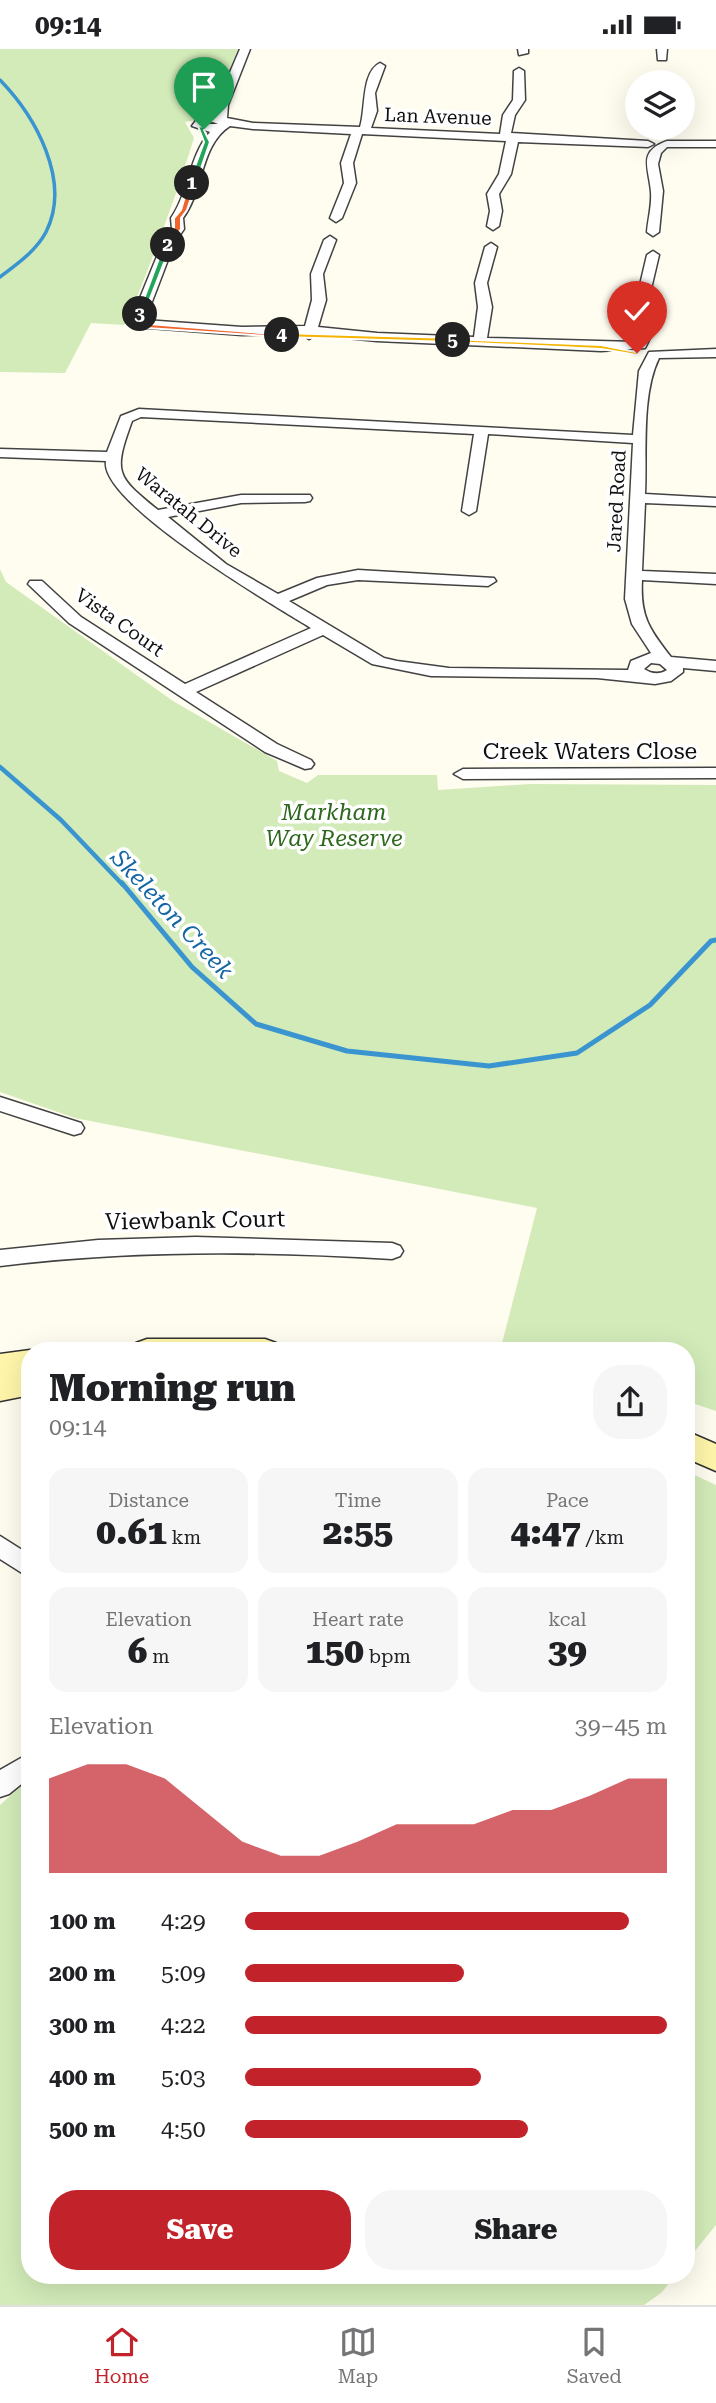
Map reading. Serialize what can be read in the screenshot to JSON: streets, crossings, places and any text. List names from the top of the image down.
{
  "streets": {
    "street": [
      "Lan Avenue",
      "Jared Road",
      "Waratah Drive",
      "Vista Court",
      "Creek Waters Close",
      "Viewbank Court"
    ]
  },
  "crossings": [
    ["Jared Road", "Waratah Drive"]
  ],
  "water": ["Skeleton Creek"],
  "parks": ["Markham Way Reserve"],
  "page": {
    "status": "09:14",
    "pins": [
      "1",
      "2",
      "3",
      "4",
      "5"
    ],
    "heading": ["Morning run", "09:14"],
    "stats": [
      ["Distance", "0.61 km"],
      ["Time", "2:55"],
      ["Pace", "4:47 /km"],
      ["Elevation", "6 m"],
      ["Heart rate", "150 bpm"],
      ["kcal", "39"]
    ],
    "chart": ["Elevation", "39–45 m"],
    "list": [
      {
        "name": "100 m",
        "note": "4:29"
      },
      {
        "name": "200 m",
        "note": "5:09"
      },
      {
        "name": "300 m",
        "note": "4:22"
      },
      {
        "name": "400 m",
        "note": "5:03"
      },
      {
        "name": "500 m",
        "note": "4:50"
      }
    ],
    "buttons": ["Save", "Share"],
    "tabs": ["Home", "Map", "Saved"]
  }
}
